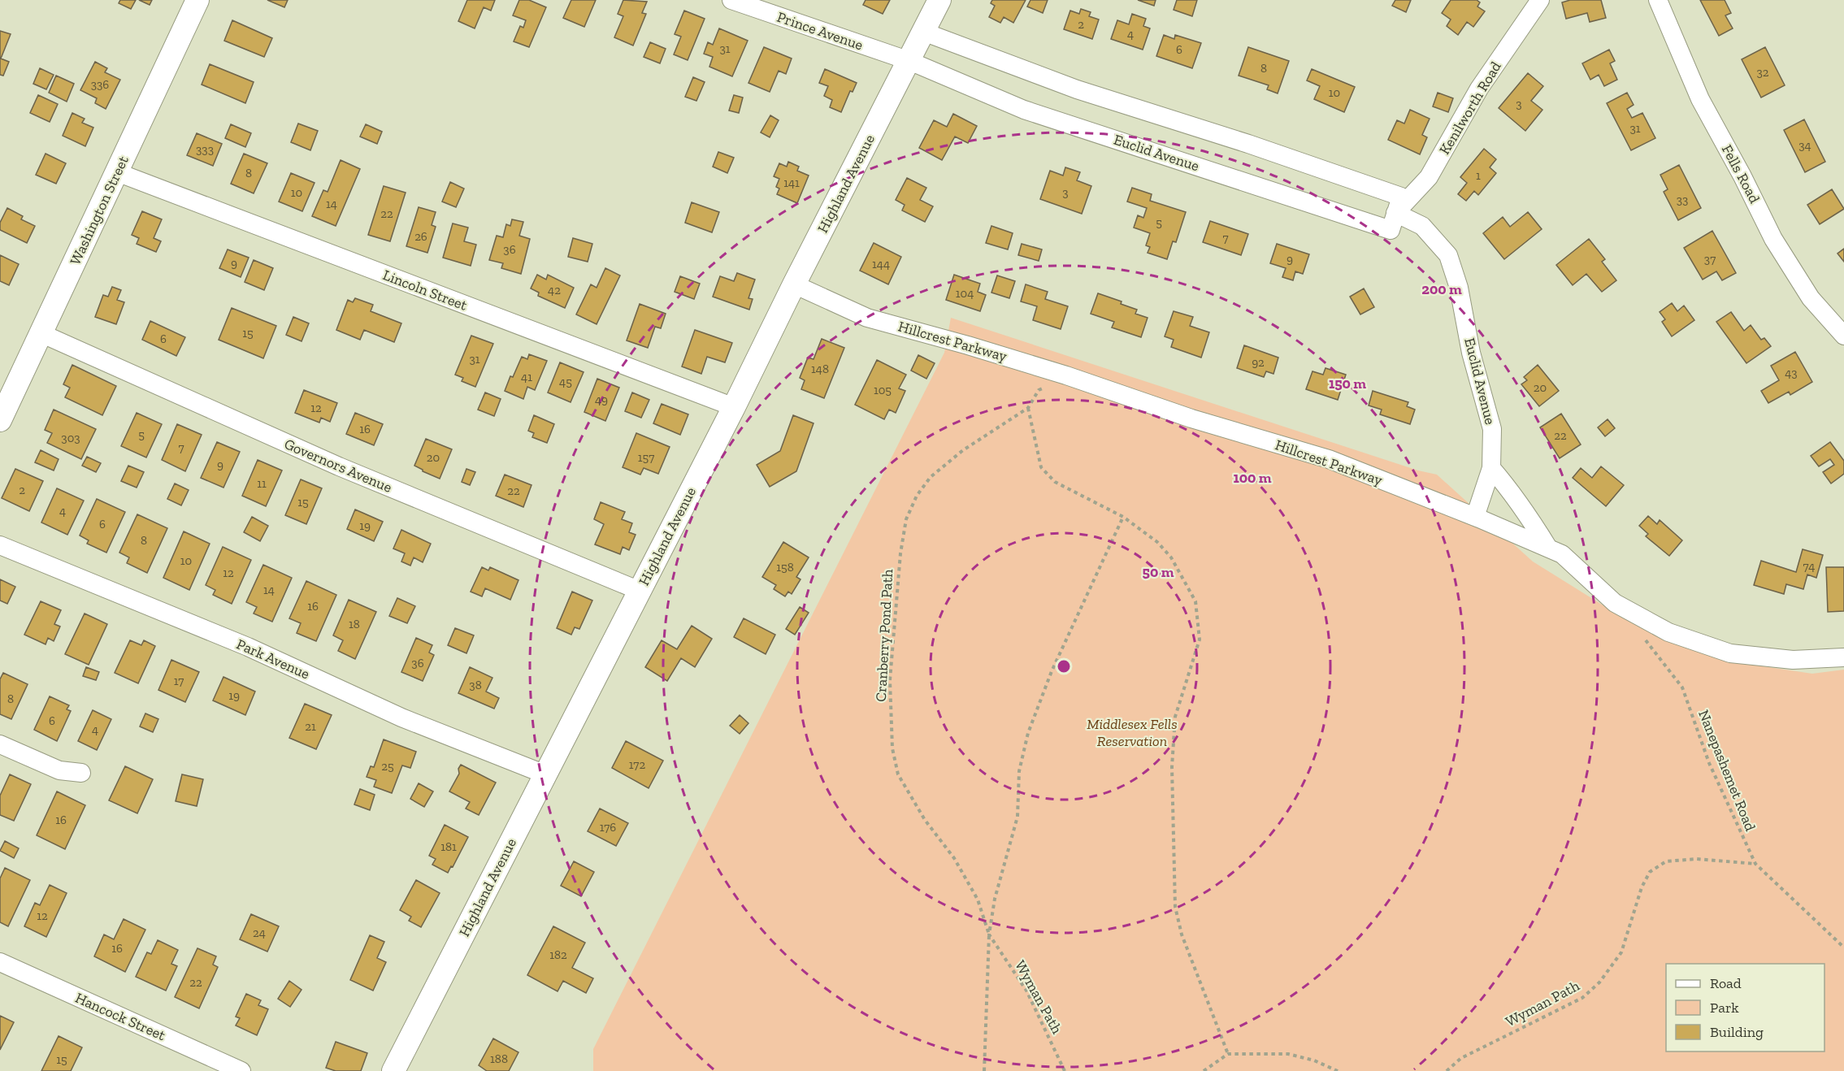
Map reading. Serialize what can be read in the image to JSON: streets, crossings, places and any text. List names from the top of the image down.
{
  "streets": {
    "main road": ["Highland Avenue", "Washington Street"],
    "street": [
      "Prince Avenue",
      "Kenilworth Road",
      "Euclid Avenue",
      "Fells Road",
      "Lincoln Street",
      "Hillcrest Parkway",
      "Governors Avenue",
      "Park Avenue",
      "Hancock Street"
    ],
    "path": ["Cranberry Pond Path", "Nanepashemet Road", "Wyman Path"]
  },
  "crossings": [
    ["Prince Avenue", "Euclid Avenue"],
    ["Prince Avenue", "Highland Avenue"],
    ["Kenilworth Road", "Euclid Avenue"],
    ["Euclid Avenue", "Highland Avenue"],
    ["Euclid Avenue", "Hillcrest Parkway"],
    ["Highland Avenue", "Lincoln Street"],
    ["Highland Avenue", "Hillcrest Parkway"],
    ["Highland Avenue", "Governors Avenue"],
    ["Highland Avenue", "Park Avenue"],
    ["Washington Street", "Lincoln Street"],
    ["Washington Street", "Governors Avenue"],
    ["Cranberry Pond Path", "Wyman Path"],
    ["Nanepashemet Road", "Wyman Path"]
  ],
  "parks": ["Middlesex Fells Reservation"],
  "house_numbers": [
    "2",
    "4",
    "31",
    "6",
    "8",
    "32",
    "336",
    "10",
    "3",
    "31",
    "34",
    "333",
    "8",
    "1",
    "141",
    "10",
    "3",
    "33",
    "14",
    "22",
    "5",
    "26",
    "7",
    "36",
    "9",
    "37",
    "9",
    "144",
    "42",
    "104",
    "15",
    "6",
    "31",
    "92",
    "148",
    "43",
    "41",
    "45",
    "20",
    "105",
    "49",
    "12",
    "16",
    "5",
    "22",
    "303",
    "7",
    "20",
    "157",
    "9",
    "11",
    "2",
    "22",
    "15",
    "4",
    "6",
    "19",
    "8",
    "10",
    "74",
    "158",
    "12",
    "14",
    "16",
    "18",
    "36",
    "17",
    "38",
    "19",
    "8",
    "6",
    "21",
    "4",
    "172",
    "25",
    "16",
    "176",
    "181",
    "12",
    "24",
    "16",
    "182",
    "22",
    "188",
    "15"
  ],
  "legend": ["Road", "Park", "Building"],
  "rings": [
    "200 m",
    "150 m",
    "100 m",
    "50 m"
  ]
}
